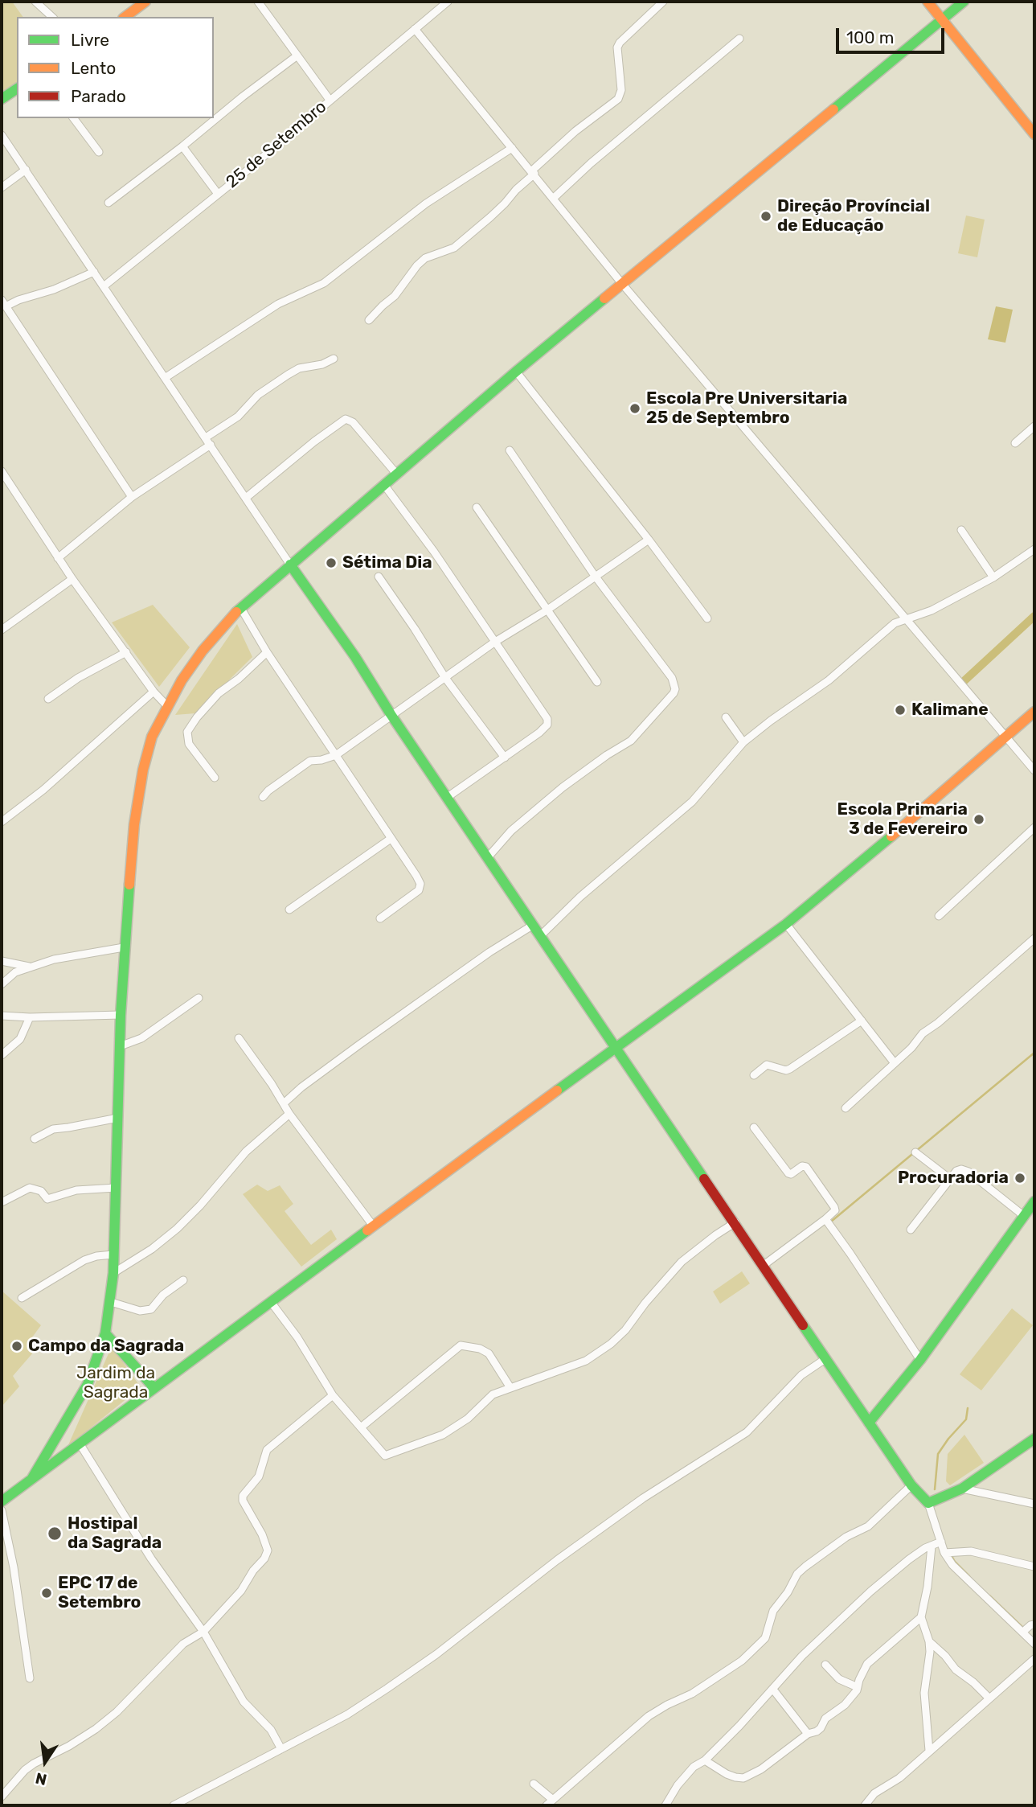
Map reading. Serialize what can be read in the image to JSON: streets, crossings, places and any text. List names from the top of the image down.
{
  "streets": {
    "street": ["25 de Setembro"]
  },
  "parks": ["Jardim da Sagrada"],
  "places": [
    "Direção Províncial de Educação",
    "Escola Pre Universitaria 25 de Septembro",
    "Sétima Dia",
    "Kalimane",
    "Escola Primaria 3 de Fevereiro",
    "Procuradoria",
    "Campo da Sagrada",
    "Hostipal da Sagrada",
    "EPC 17 de Setembro"
  ],
  "legend": ["Livre", "Lento", "Parado"],
  "scale_bar": "100 m",
  "north": "bottom"
}
